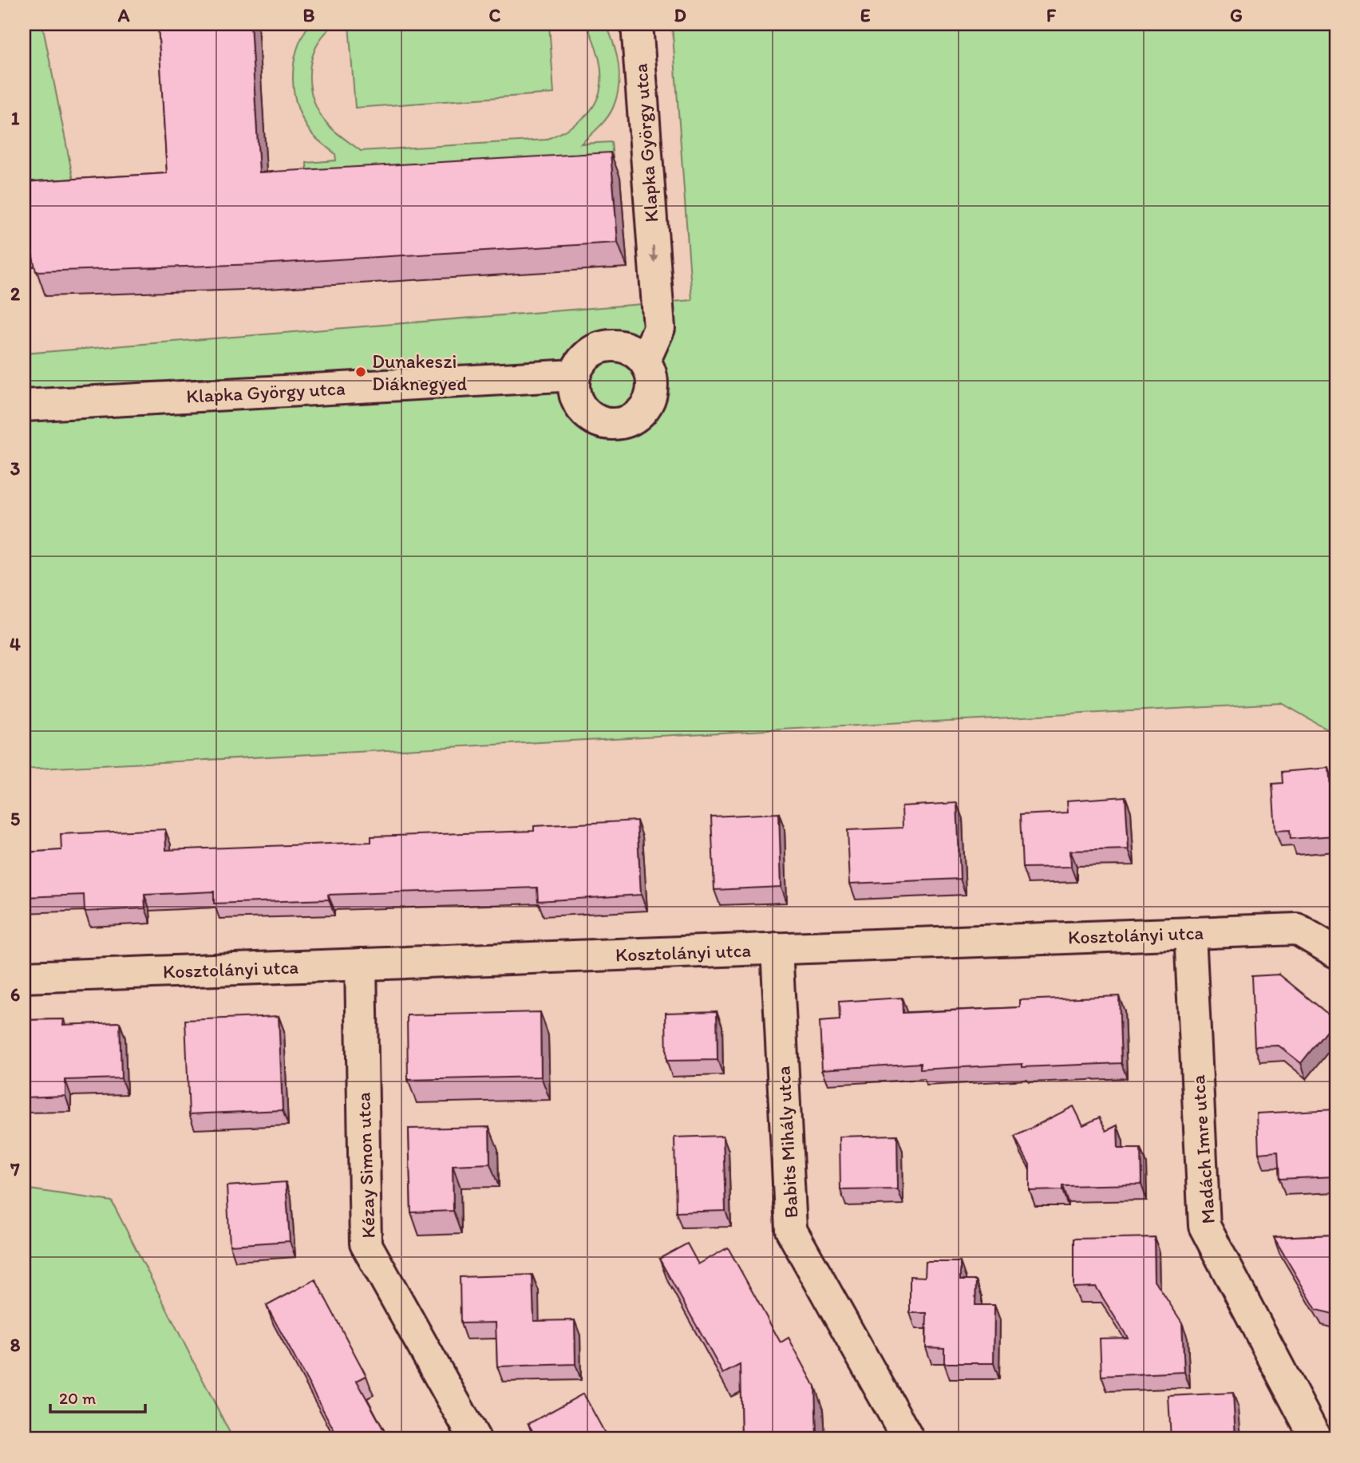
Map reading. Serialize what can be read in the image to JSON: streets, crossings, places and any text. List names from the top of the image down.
{
  "streets": {
    "street": [
      "Klapka György utca",
      "Kosztolányi utca",
      "Babits Mihály utca",
      "Madách Imre utca",
      "Kézay Simon utca"
    ]
  },
  "crossings": [
    ["Kosztolányi utca", "Babits Mihály utca"],
    ["Kosztolányi utca", "Madách Imre utca"],
    ["Kosztolányi utca", "Kézay Simon utca"]
  ],
  "one_way": ["Klapka György utca"],
  "places": ["Dunakeszi Diáknegyed"],
  "scale_bar": "20 m",
  "grid": {
    "columns": [
      "A",
      "B",
      "C",
      "D",
      "E",
      "F",
      "G"
    ],
    "rows": [
      "1",
      "2",
      "3",
      "4",
      "5",
      "6",
      "7",
      "8"
    ]
  }
}
